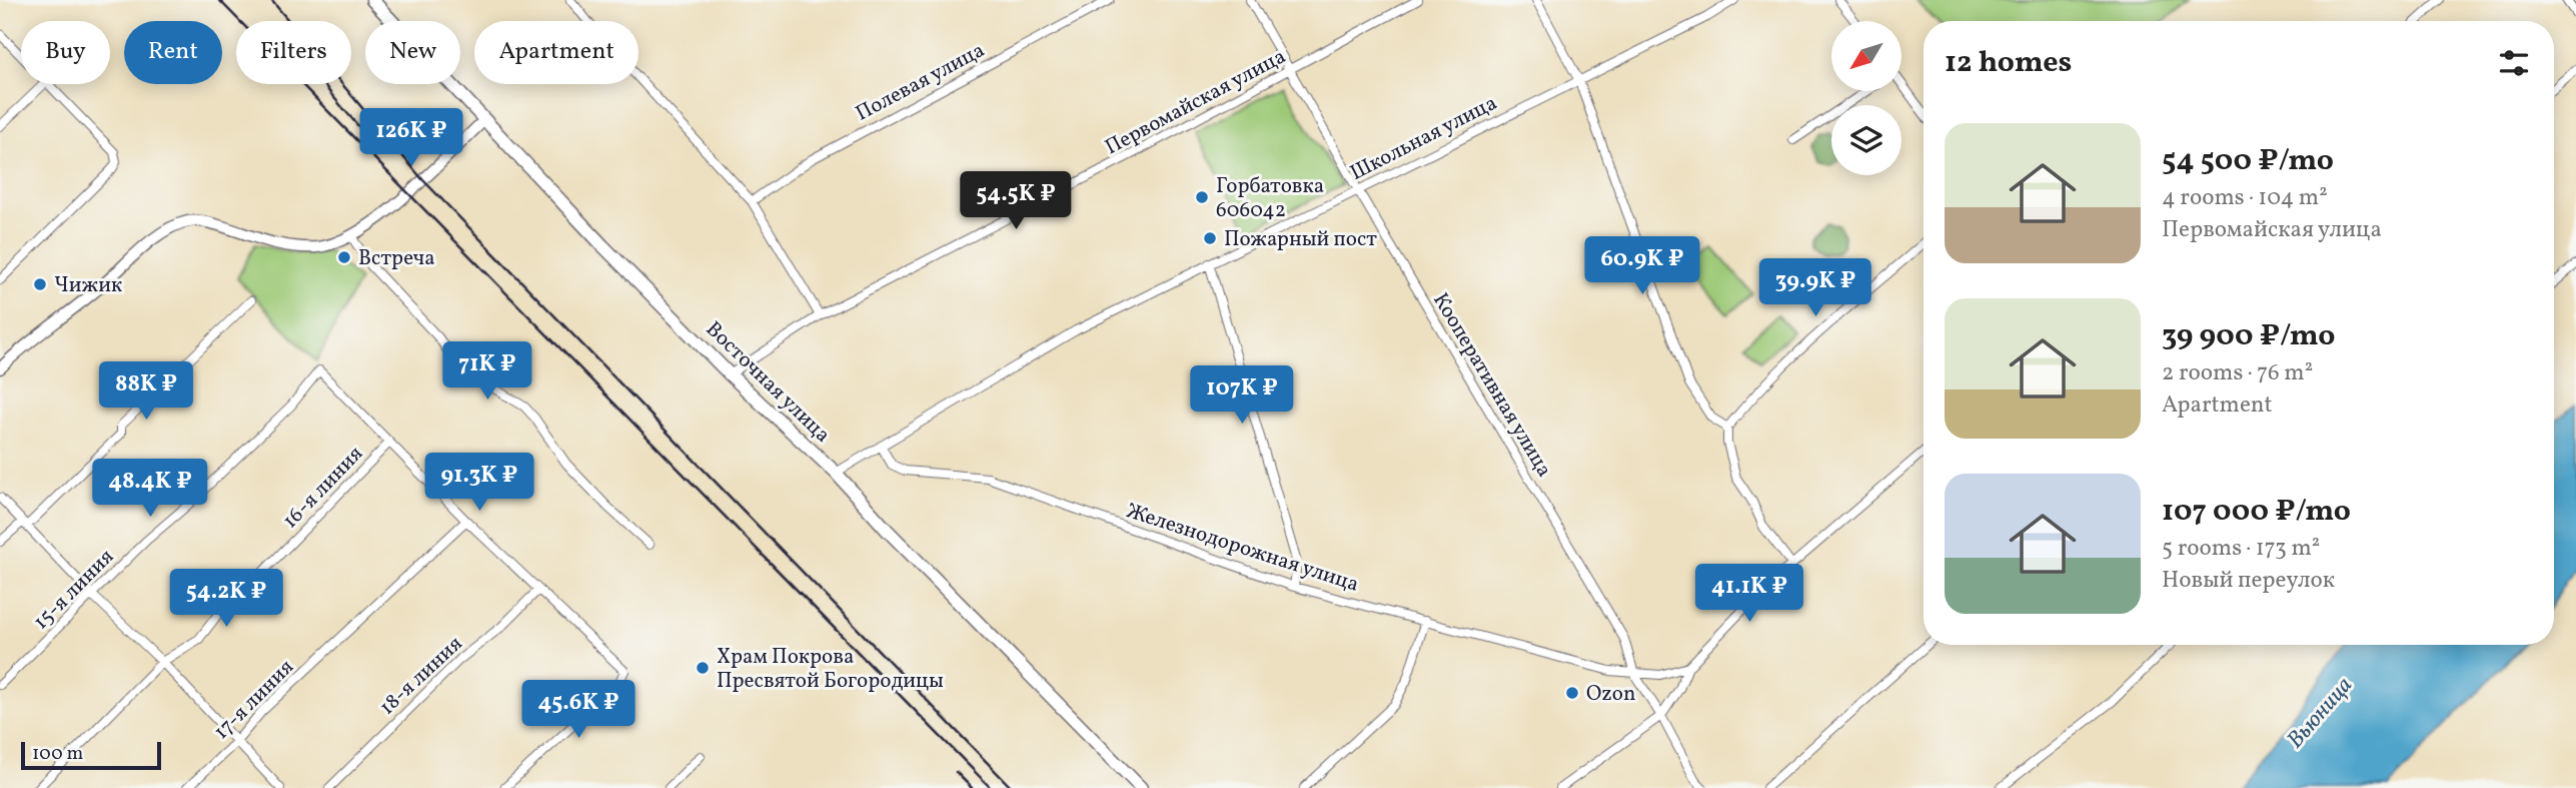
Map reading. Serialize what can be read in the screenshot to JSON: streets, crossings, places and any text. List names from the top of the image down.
{
  "streets": {
    "main road": ["Восточная улица"],
    "street": [
      "Полевая улица",
      "Первомайская улица",
      "Школьная улица",
      "Кооперативная улица",
      "16-я линия",
      "Железнодорожная улица",
      "15-я линия",
      "18-я линия",
      "17-я линия"
    ]
  },
  "crossings": [
    ["Первомайская улица", "Восточная улица"],
    ["Первомайская улица", "Кооперативная улица"],
    ["Школьная улица", "Восточная улица"],
    ["Школьная улица", "Кооперативная улица"],
    ["Школьная улица", "Железнодорожная улица"],
    ["Кооперативная улица", "Железнодорожная улица"],
    ["16-я линия", "15-я линия"]
  ],
  "water": ["Вьюница"],
  "places": [
    "Горбатовка 606042",
    "Пожарный пост",
    "Встреча",
    "Чижик",
    "Храм Покрова Пресвятой Богородицы",
    "Ozon"
  ],
  "scale_bar": "100 m",
  "north": "bottom left",
  "page": {
    "chip": [
      "Buy",
      "Rent",
      "Filters",
      "New",
      "Apartment"
    ],
    "heading": "12 homes",
    "list": [
      {
        "name": "54 500 ₽/mo",
        "note": "4 rooms · 104 m² · Первомайская улица"
      },
      {
        "name": "39 900 ₽/mo",
        "note": "2 rooms · 76 m² · Apartment"
      },
      {
        "name": "107 000 ₽/mo",
        "note": "5 rooms · 173 m² · Новый переулок"
      }
    ],
    "price": [
      "126K ₽",
      "54.5K ₽",
      "60.9K ₽",
      "39.9K ₽",
      "71K ₽",
      "88K ₽",
      "107K ₽",
      "91.3K ₽",
      "48.4K ₽",
      "41.1K ₽",
      "54.2K ₽",
      "45.6K ₽"
    ],
    "scale": "100 m"
  }
}
